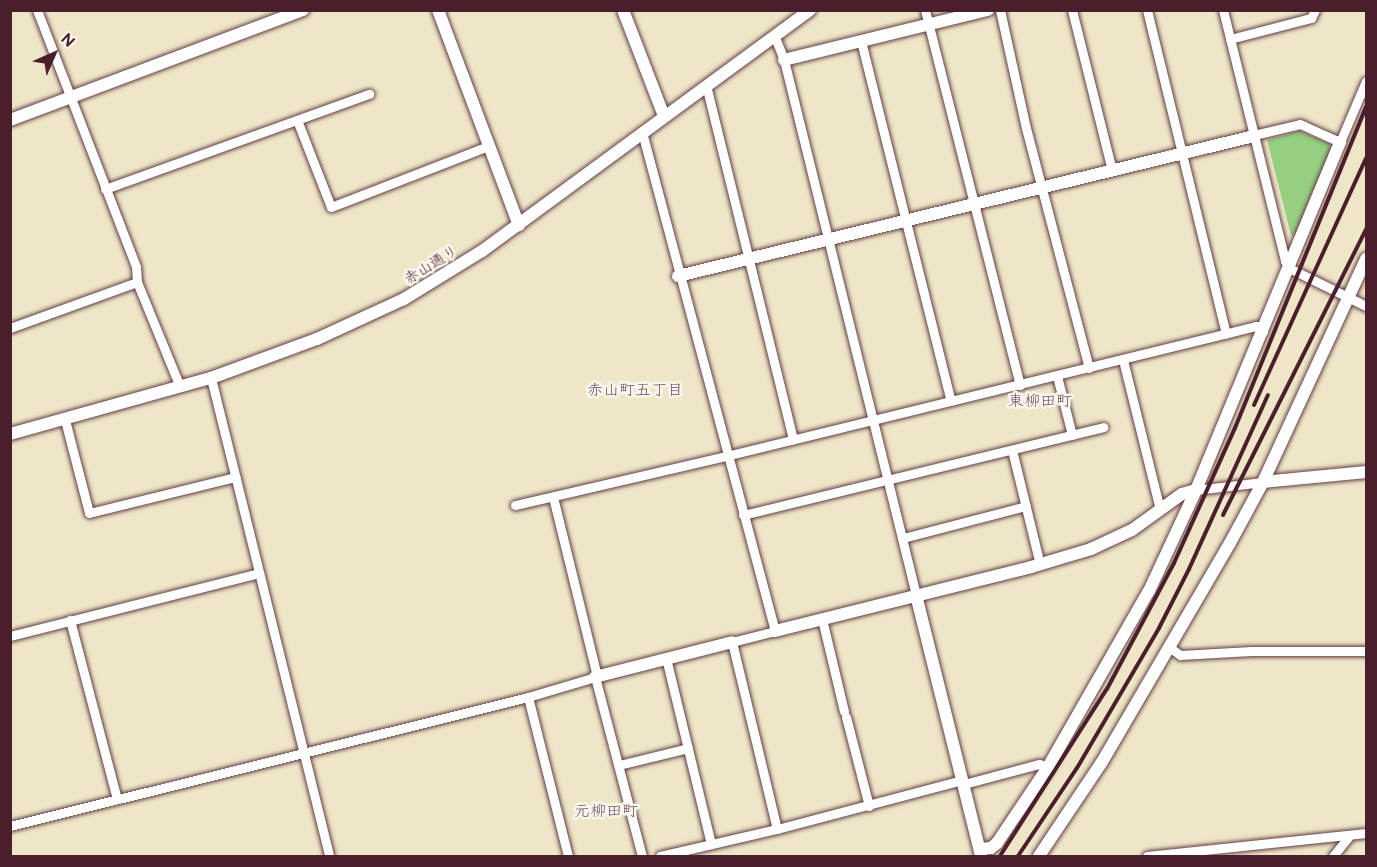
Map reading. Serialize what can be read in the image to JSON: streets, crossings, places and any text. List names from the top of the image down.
{
  "streets": {
    "street": ["赤山通り"]
  },
  "districts": ["赤山町五丁目", "東柳田町", "元柳田町"],
  "north": "top right"
}
